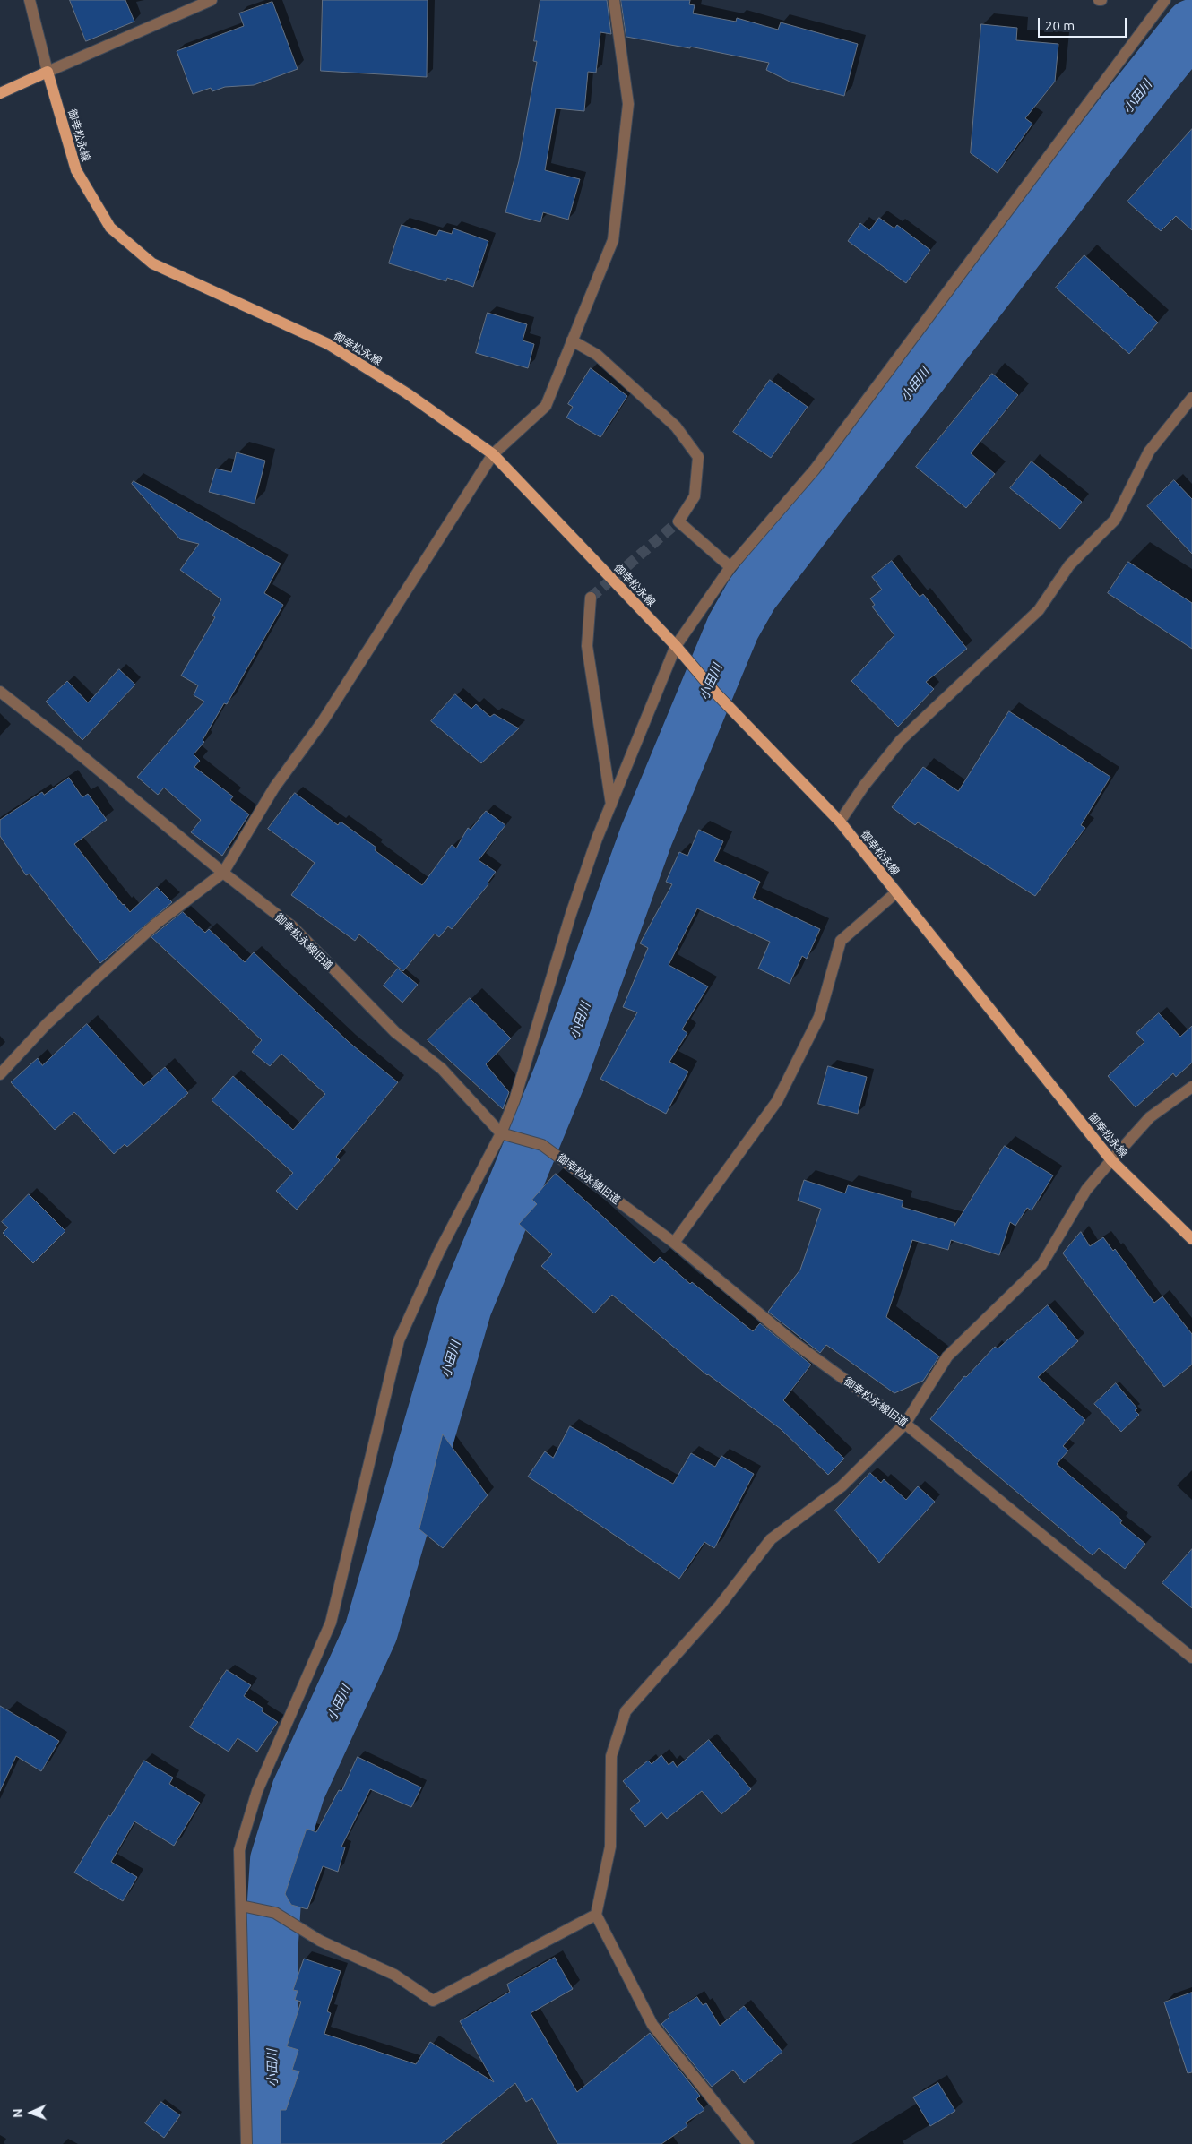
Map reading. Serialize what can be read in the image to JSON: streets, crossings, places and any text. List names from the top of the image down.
{
  "streets": {
    "main road": ["御幸松永線"],
    "street": ["御幸松永線旧道"]
  },
  "water": ["小田川"],
  "scale_bar": "20 m",
  "north": "left"
}
